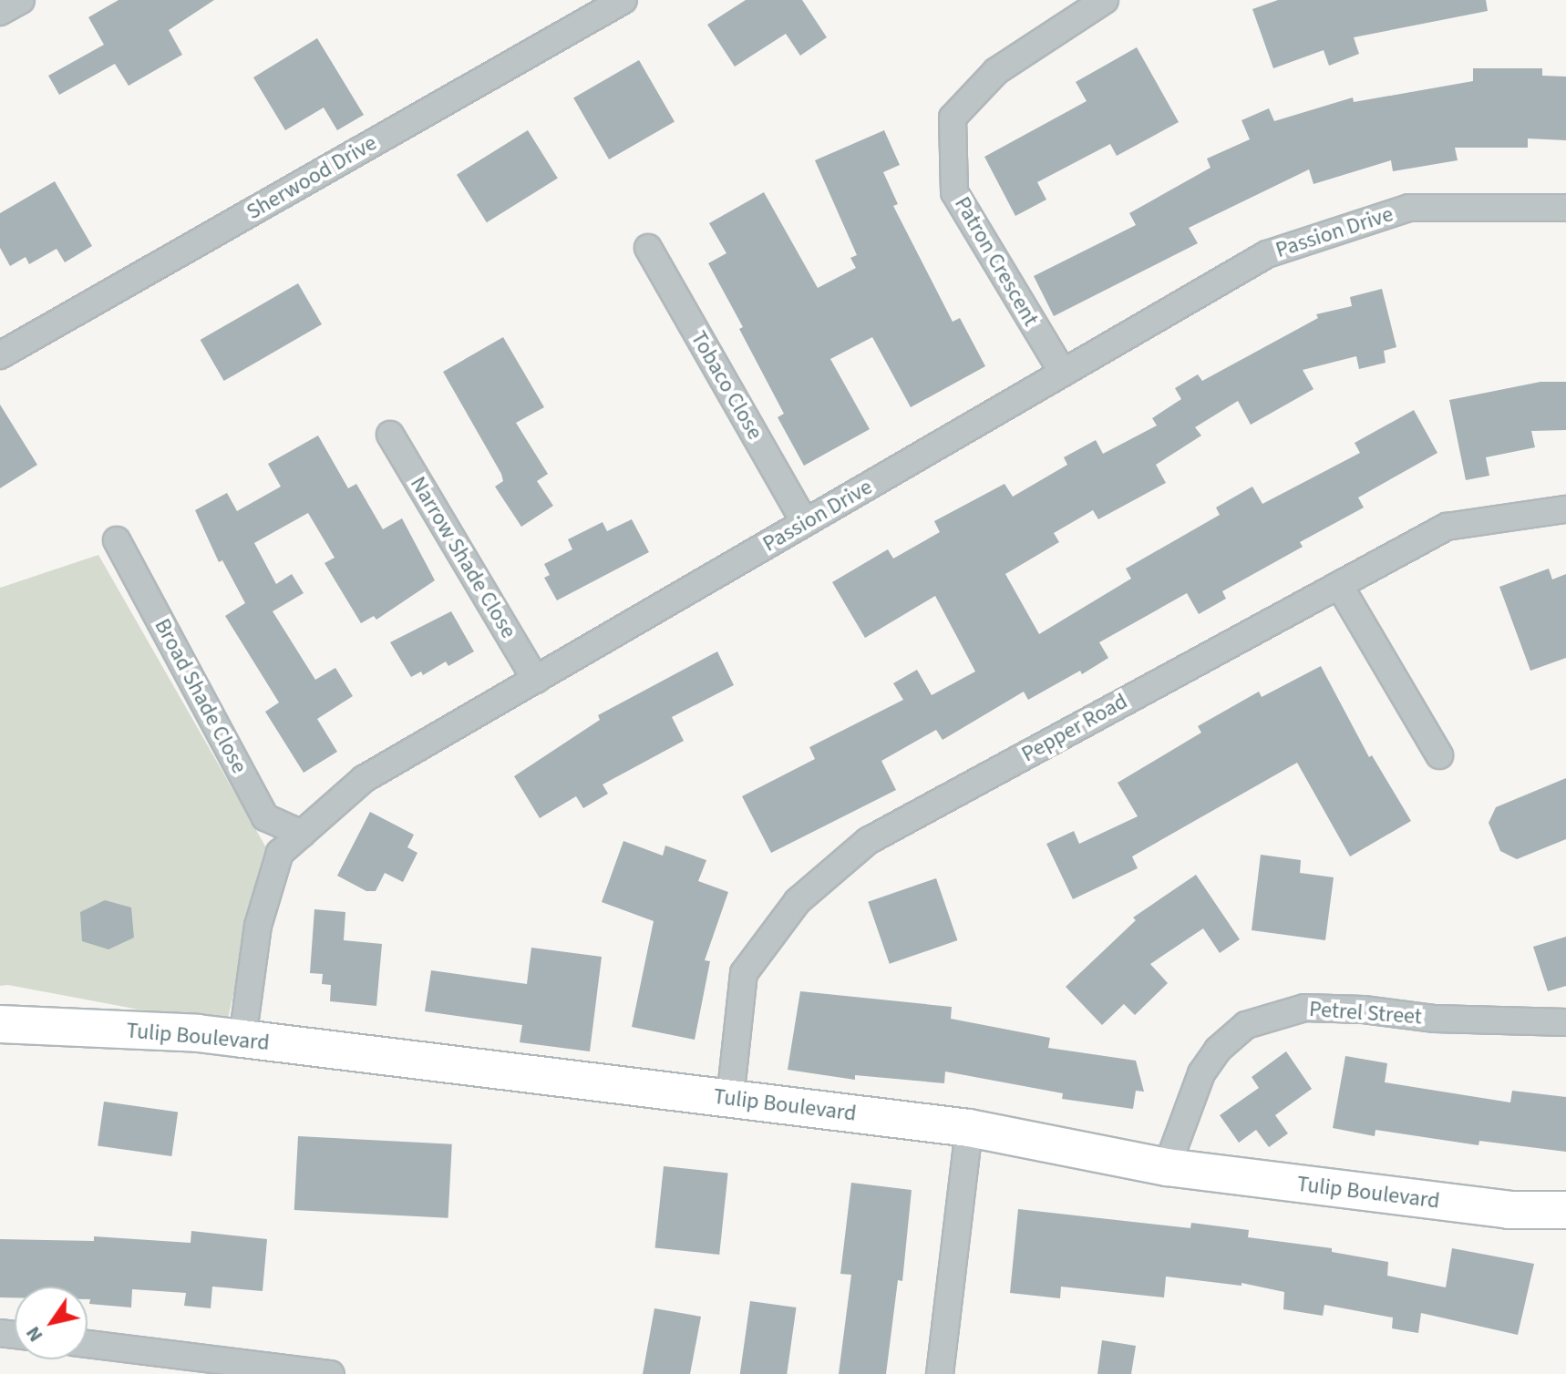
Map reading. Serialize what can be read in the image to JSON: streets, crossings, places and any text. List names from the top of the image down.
{
  "streets": {
    "street": [
      "Sherwood Drive",
      "Passion Drive",
      "Patron Crescent",
      "Tobaco Close",
      "Narrow Shade Close",
      "Broad Shade Close",
      "Pepper Road",
      "Petrel Street",
      "Tulip Boulevard"
    ]
  },
  "crossings": [
    ["Passion Drive", "Patron Crescent"],
    ["Passion Drive", "Tobaco Close"],
    ["Passion Drive", "Narrow Shade Close"],
    ["Passion Drive", "Broad Shade Close"],
    ["Passion Drive", "Tulip Boulevard"],
    ["Pepper Road", "Tulip Boulevard"],
    ["Petrel Street", "Tulip Boulevard"]
  ],
  "north": "bottom left"
}
